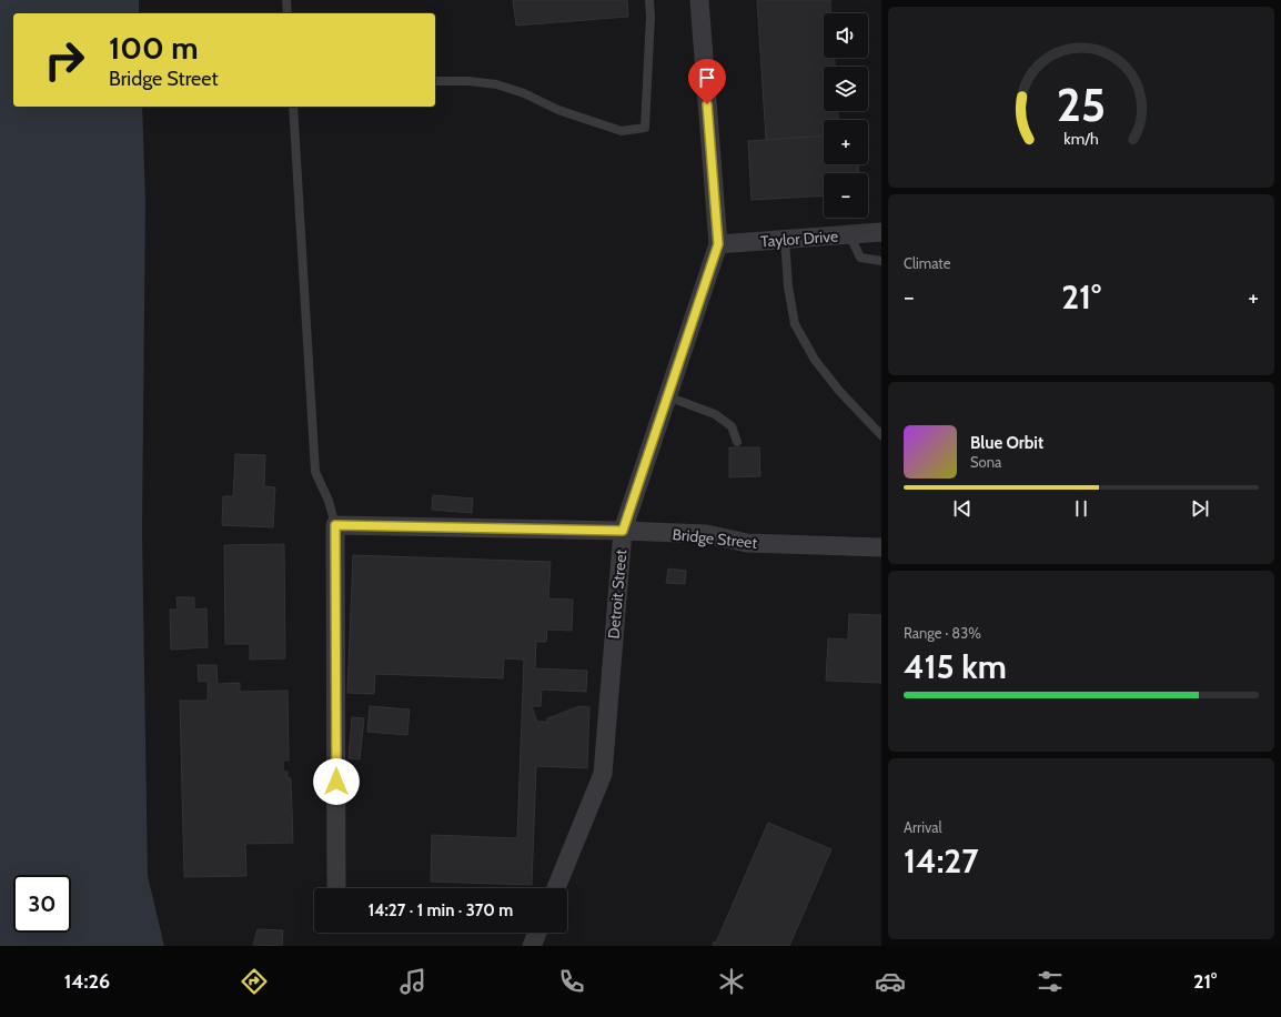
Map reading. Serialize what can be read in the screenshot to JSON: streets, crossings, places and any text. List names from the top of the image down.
{
  "streets": {
    "street": ["Taylor Drive", "Bridge Street", "Detroit Street"]
  },
  "crossings": [
    ["Taylor Drive", "Detroit Street"],
    ["Bridge Street", "Detroit Street"]
  ],
  "page": {
    "map_buttons": ["+", "−"],
    "turn": ["100 m", "Bridge Street"],
    "tile": [
      "Climate",
      ["Range · 83%", "415 km"],
      ["Arrival", "14:27"]
    ],
    "heat": ["−", "21°", "+"],
    "song": ["Blue Orbit", "Sona"],
    "limit": "30",
    "trip": "14:27 · 1 min · 370 m",
    "tabs": ["14:26", "21°"],
    "gauge": ["25", "km/h"]
  }
}
